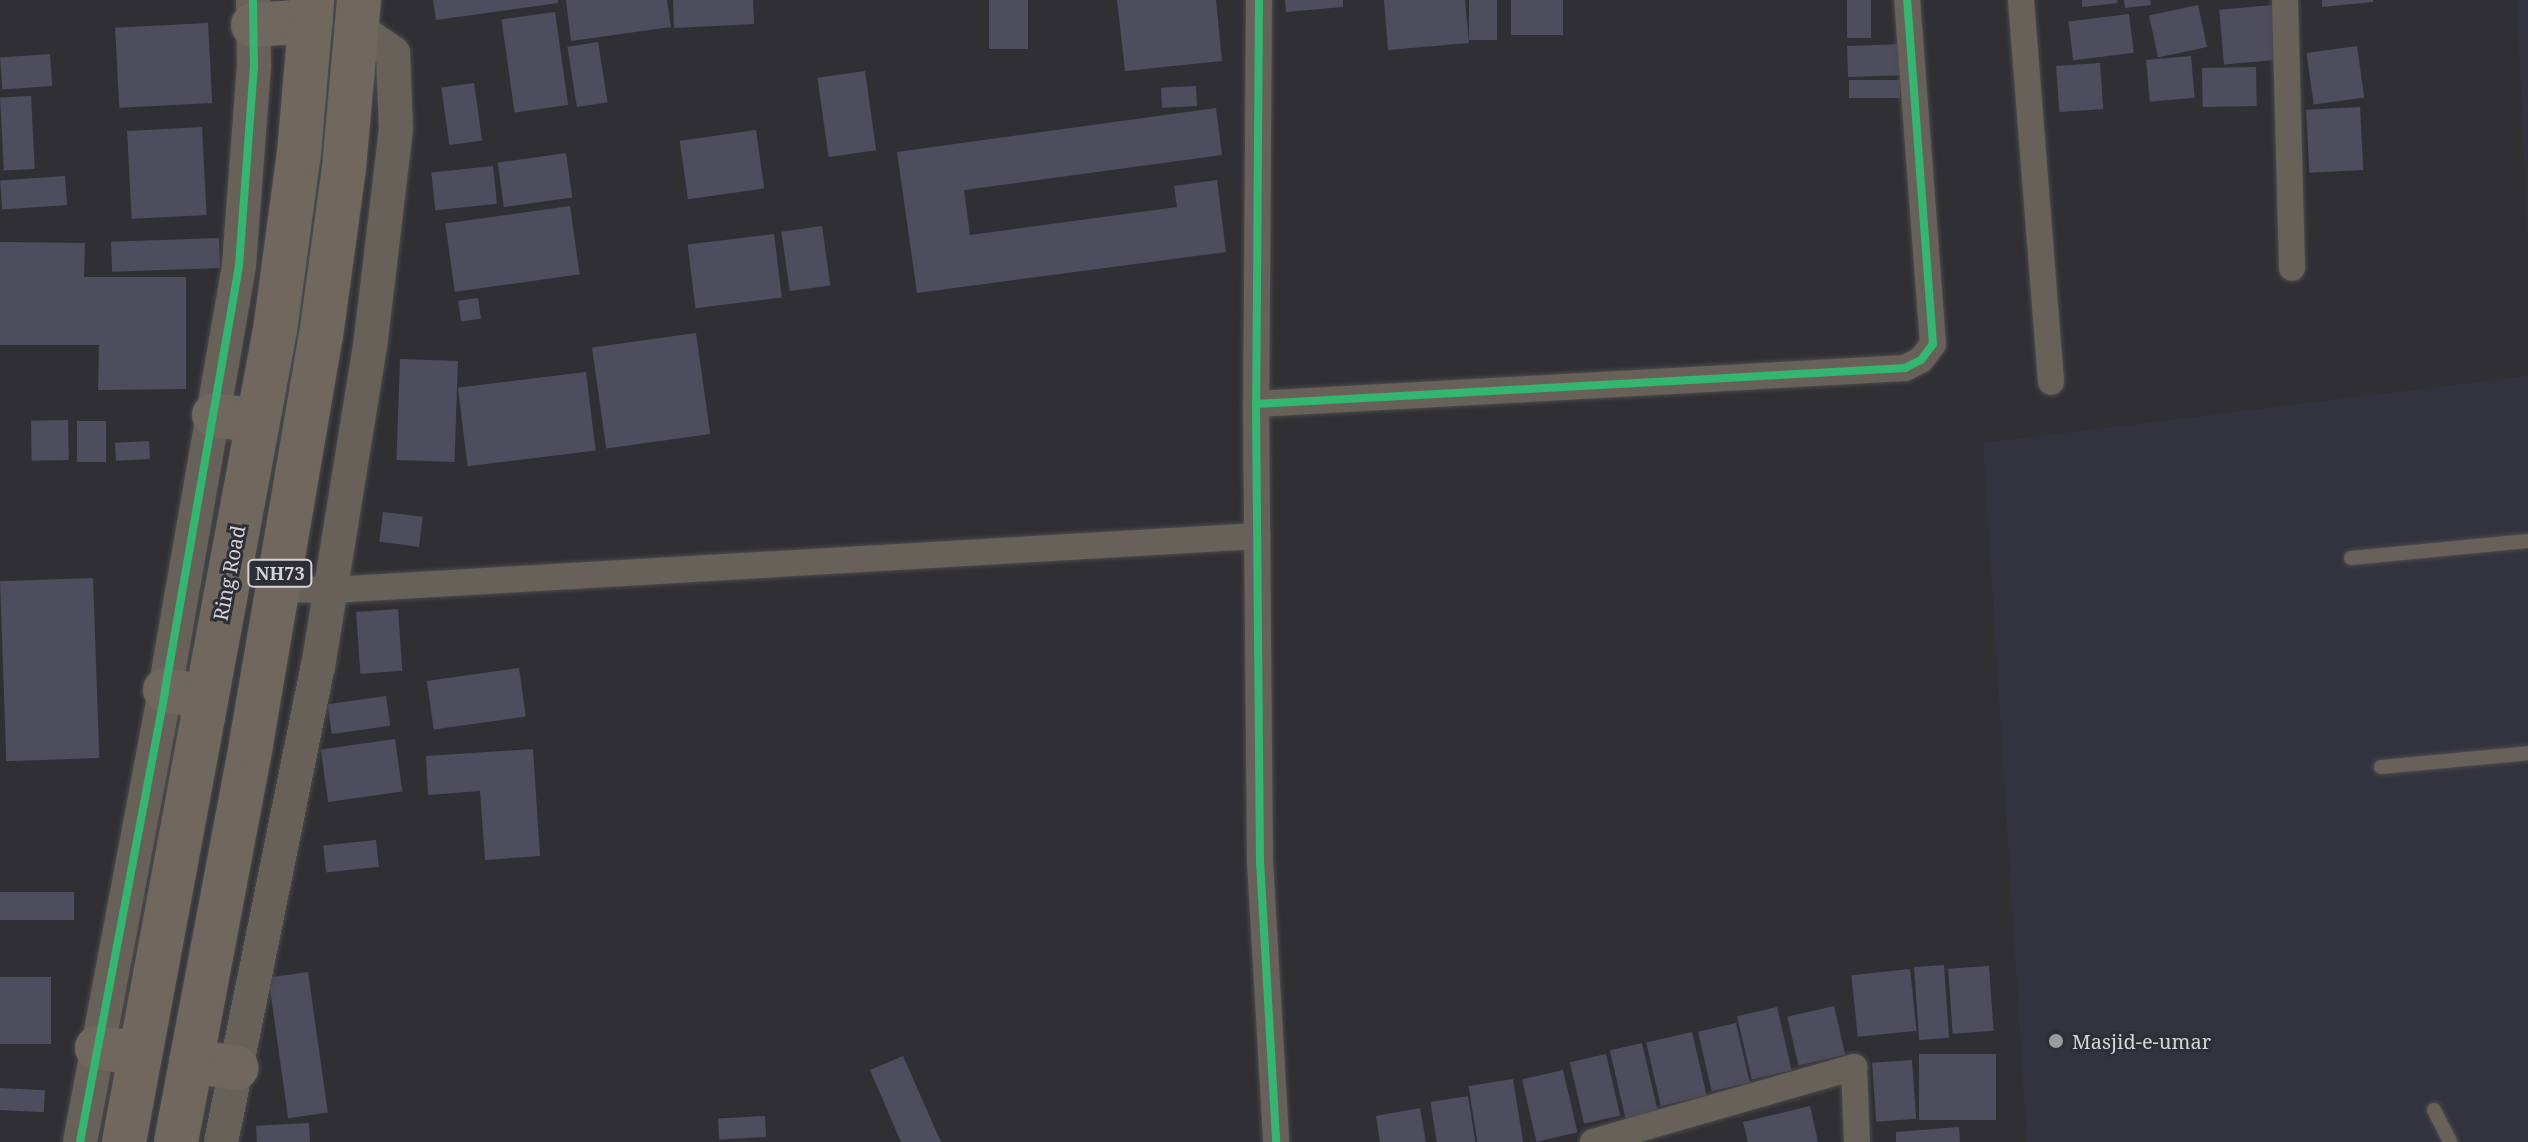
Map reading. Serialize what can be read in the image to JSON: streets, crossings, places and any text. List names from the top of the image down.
{
  "streets": {
    "highway": ["Ring Road", "NH73"]
  },
  "places": ["Masjid-e-umar"]
}
